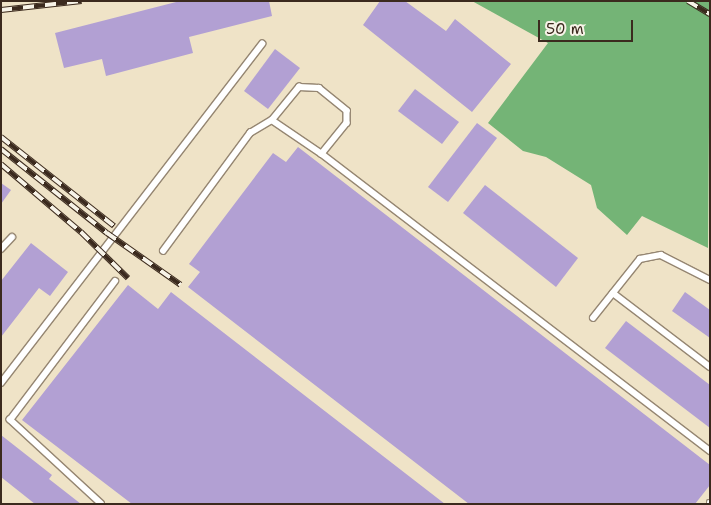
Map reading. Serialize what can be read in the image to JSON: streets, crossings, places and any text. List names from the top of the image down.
{
  "scale_bar": "50 m"
}
